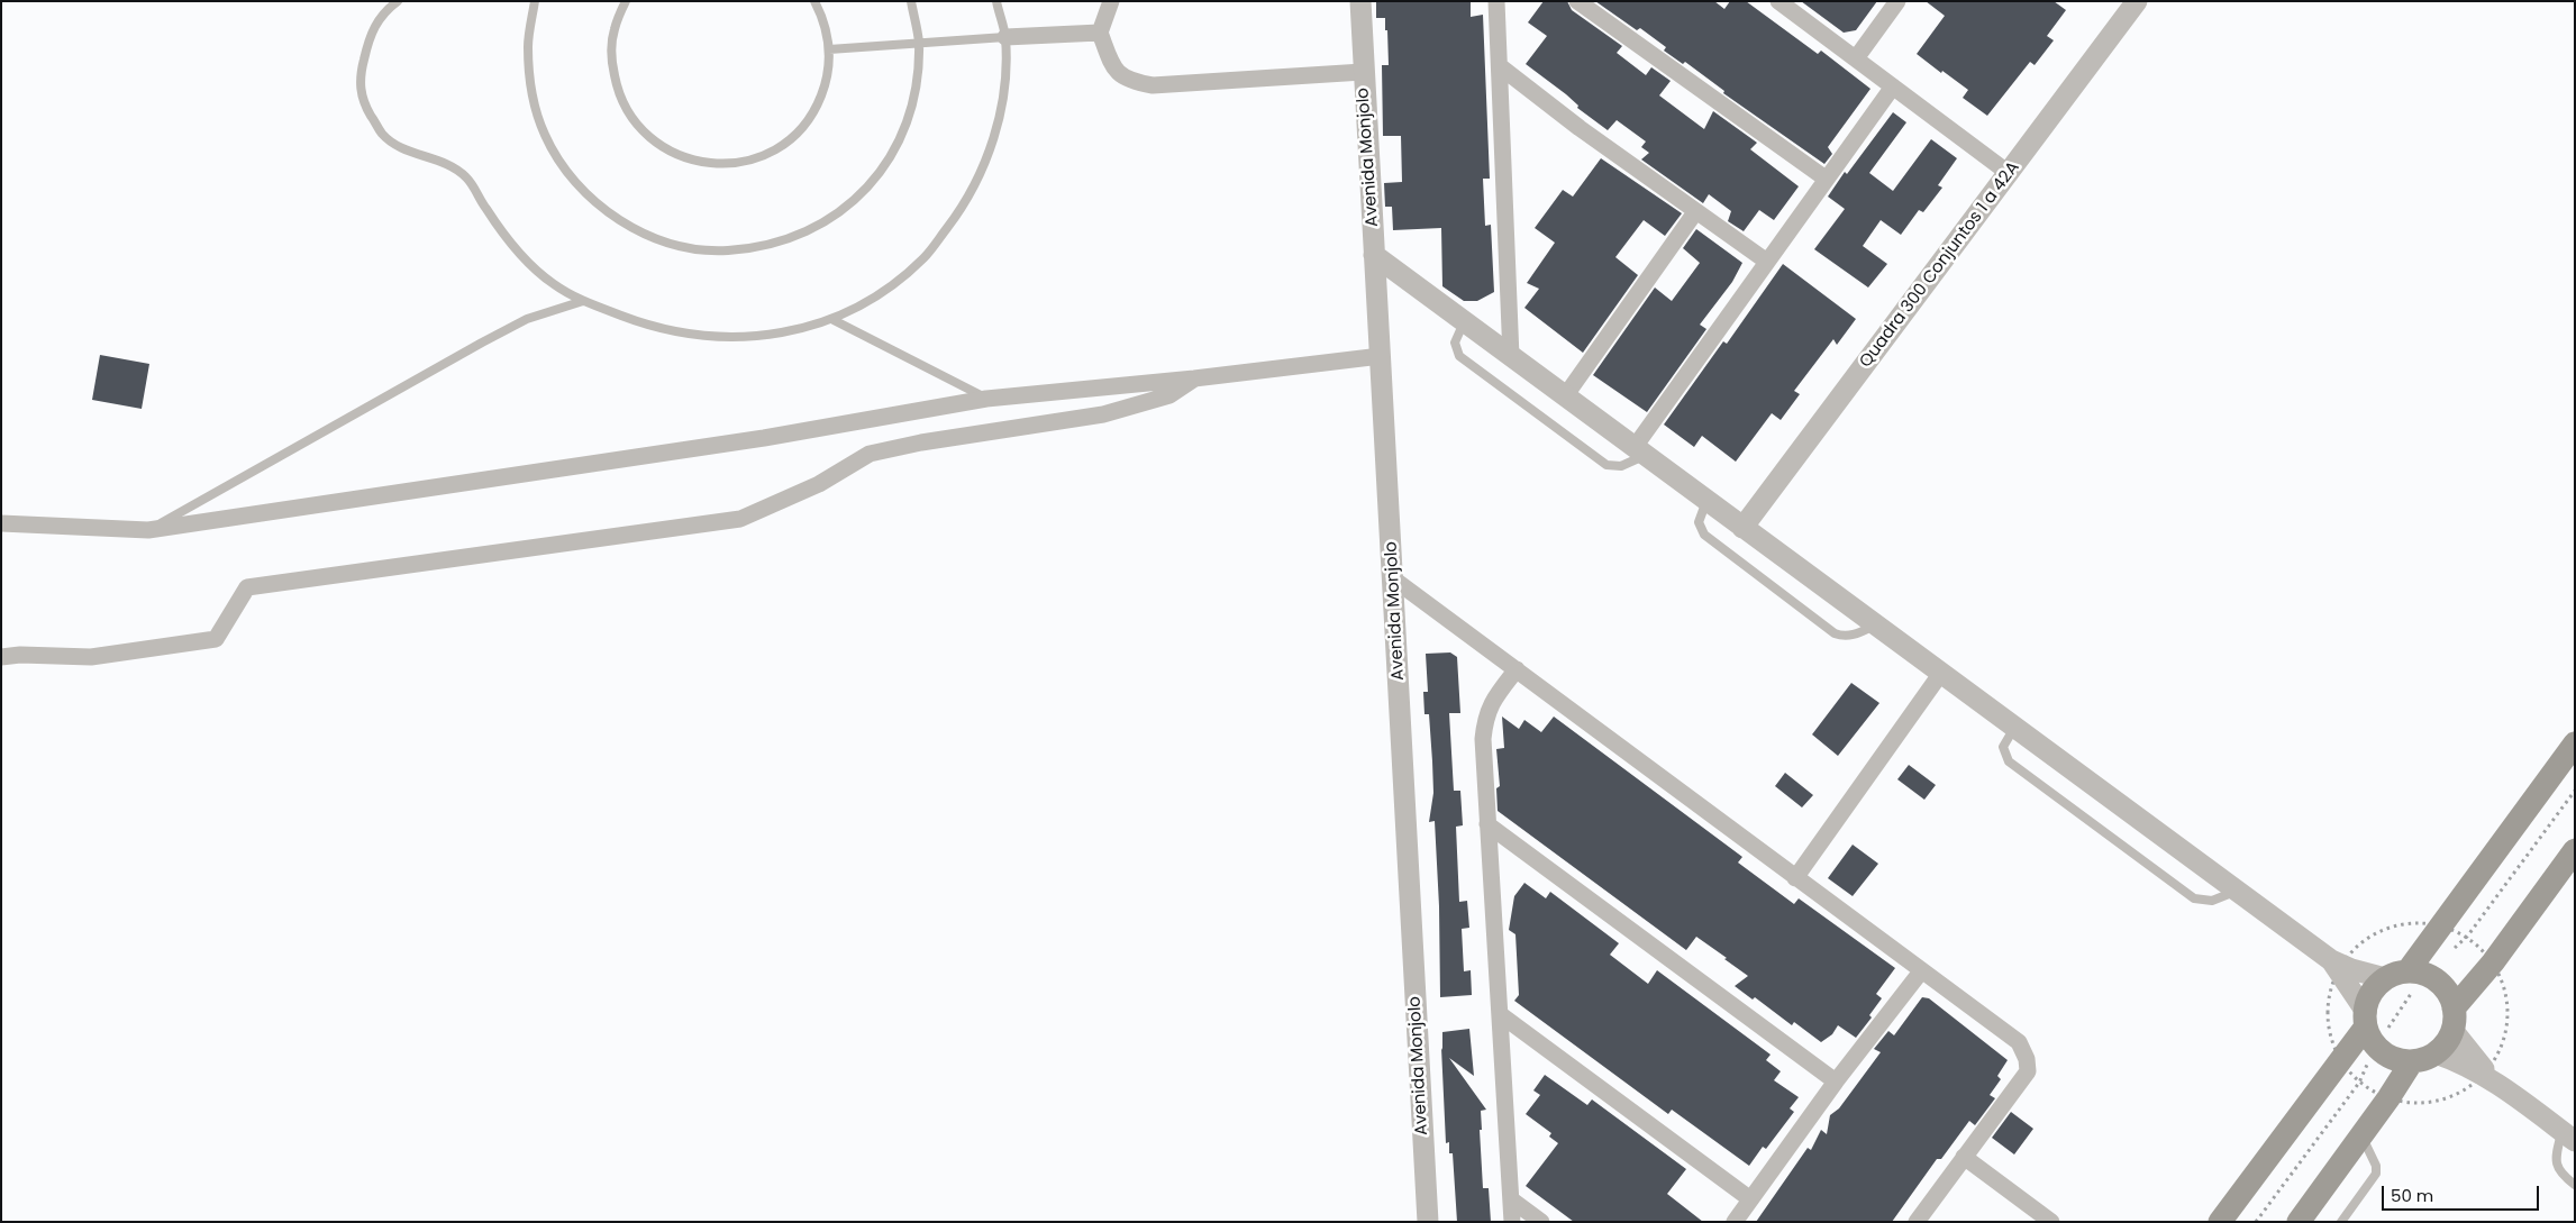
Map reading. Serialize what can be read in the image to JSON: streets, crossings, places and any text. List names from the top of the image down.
{
  "streets": {
    "street": ["Avenida Monjolo", "Quadra 300 Conjuntos 1 a 42A"]
  },
  "scale_bar": "50 m"
}
